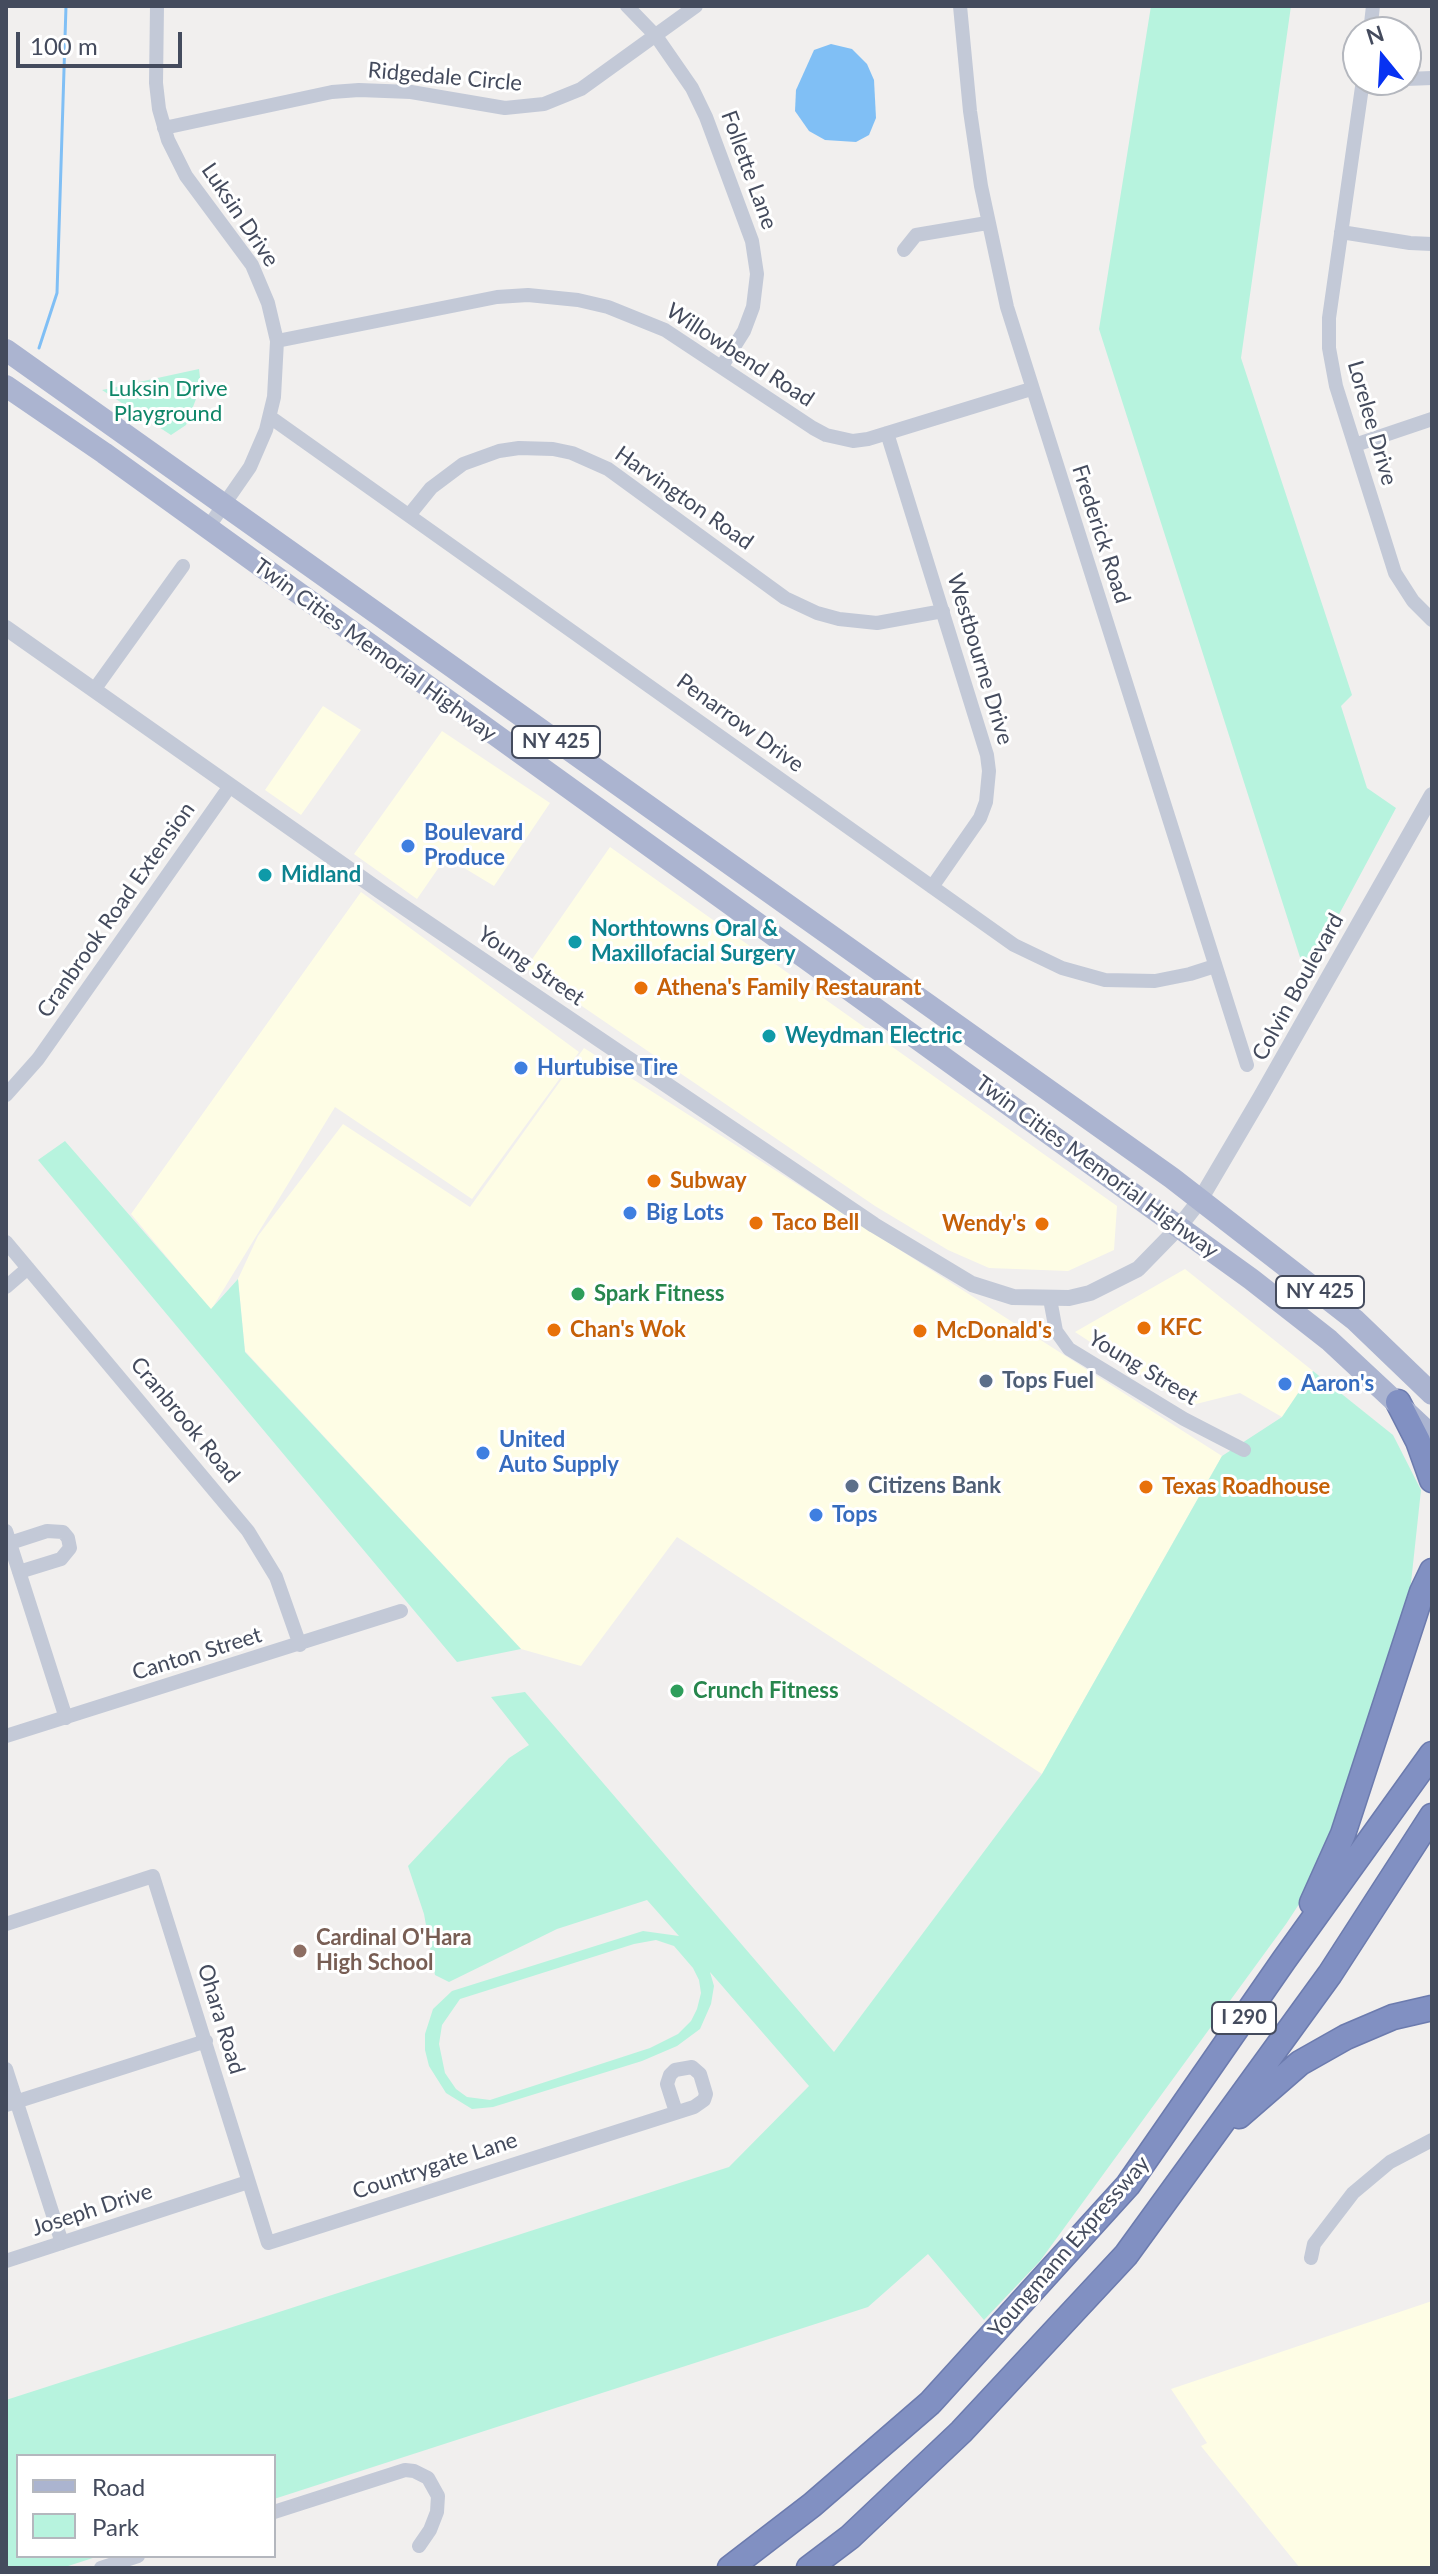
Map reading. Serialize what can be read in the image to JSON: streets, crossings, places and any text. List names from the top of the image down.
{
  "streets": {
    "highway": ["I 290", "Youngmann Expressway"],
    "main road": ["Twin Cities Memorial Highway", "NY 425"],
    "street": [
      "Ridgedale Circle",
      "Follette Lane",
      "Luksin Drive",
      "Willowbend Road",
      "Lorelee Drive",
      "Harvington Road",
      "Frederick Road",
      "Westbourne Drive",
      "Penarrow Drive",
      "Cranbrook Road Extension",
      "Young Street",
      "Colvin Boulevard",
      "Cranbrook Road",
      "Canton Street",
      "Ohara Road",
      "Countrygate Lane",
      "Joseph Drive"
    ]
  },
  "crossings": [
    ["Ridgedale Circle", "Follette Lane"],
    ["Ridgedale Circle", "Luksin Drive"],
    ["Follette Lane", "Willowbend Road"],
    ["Luksin Drive", "Willowbend Road"],
    ["Luksin Drive", "Twin Cities Memorial Highway"],
    ["Luksin Drive", "Penarrow Drive"],
    ["Willowbend Road", "Frederick Road"],
    ["Willowbend Road", "Westbourne Drive"],
    ["Harvington Road", "Westbourne Drive"],
    ["Harvington Road", "Penarrow Drive"],
    ["Frederick Road", "Penarrow Drive"],
    ["Twin Cities Memorial Highway", "Young Street"],
    ["Twin Cities Memorial Highway", "Colvin Boulevard"],
    ["Westbourne Drive", "Penarrow Drive"],
    ["Cranbrook Road Extension", "Young Street"],
    ["Young Street", "Colvin Boulevard"],
    ["Cranbrook Road", "Canton Street"],
    ["Ohara Road", "Countrygate Lane"],
    ["Ohara Road", "Joseph Drive"],
    ["Countrygate Lane", "Joseph Drive"]
  ],
  "parks": ["Luksin Drive Playground"],
  "places": [
    "Boulevard Produce",
    "Midland",
    "Northtowns Oral & Maxillofacial Surgery",
    "Athena's Family Restaurant",
    "Weydman Electric",
    "Hurtubise Tire",
    "Subway",
    "Big Lots",
    "Taco Bell",
    "Wendy's",
    "Spark Fitness",
    "KFC",
    "Chan's Wok",
    "McDonald's",
    "Tops Fuel",
    "Aaron's",
    "United Auto Supply",
    "Citizens Bank",
    "Texas Roadhouse",
    "Tops",
    "Crunch Fitness",
    "Cardinal O'Hara High School"
  ],
  "legend": ["Road", "Park"],
  "scale_bar": "100 m",
  "north": "top"
}
